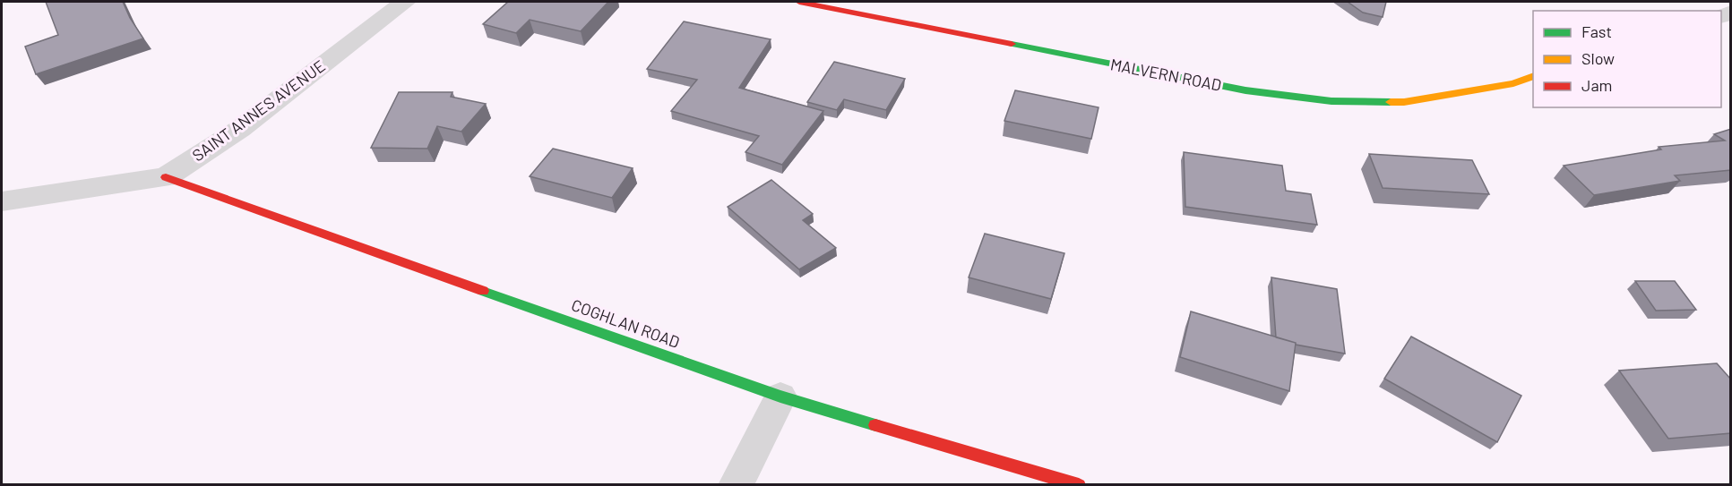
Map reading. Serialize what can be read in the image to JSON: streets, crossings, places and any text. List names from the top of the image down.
{
  "streets": {
    "street": ["MALVERN ROAD", "SAINT ANNES AVENUE", "COGHLAN ROAD"]
  },
  "crossings": [
    ["SAINT ANNES AVENUE", "COGHLAN ROAD"]
  ],
  "legend": ["Fast", "Slow", "Jam"]
}
